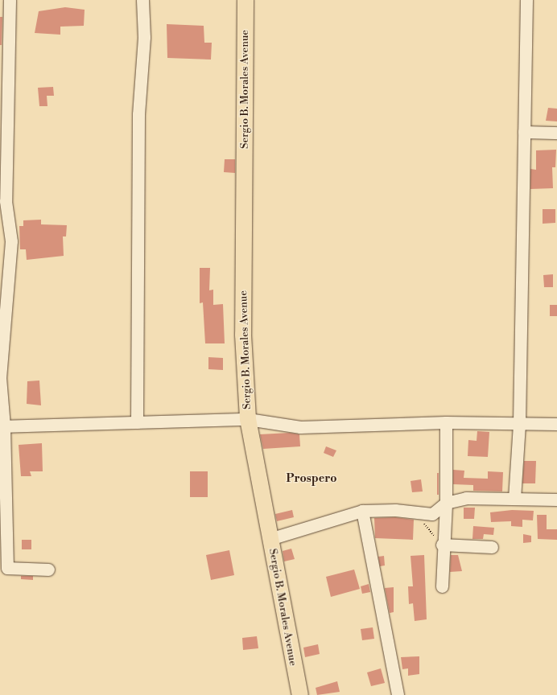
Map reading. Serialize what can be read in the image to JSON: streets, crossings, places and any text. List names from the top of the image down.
{
  "streets": {
    "main road": ["Sergio B. Morales Avenue"]
  },
  "districts": ["Prospero"]
}
